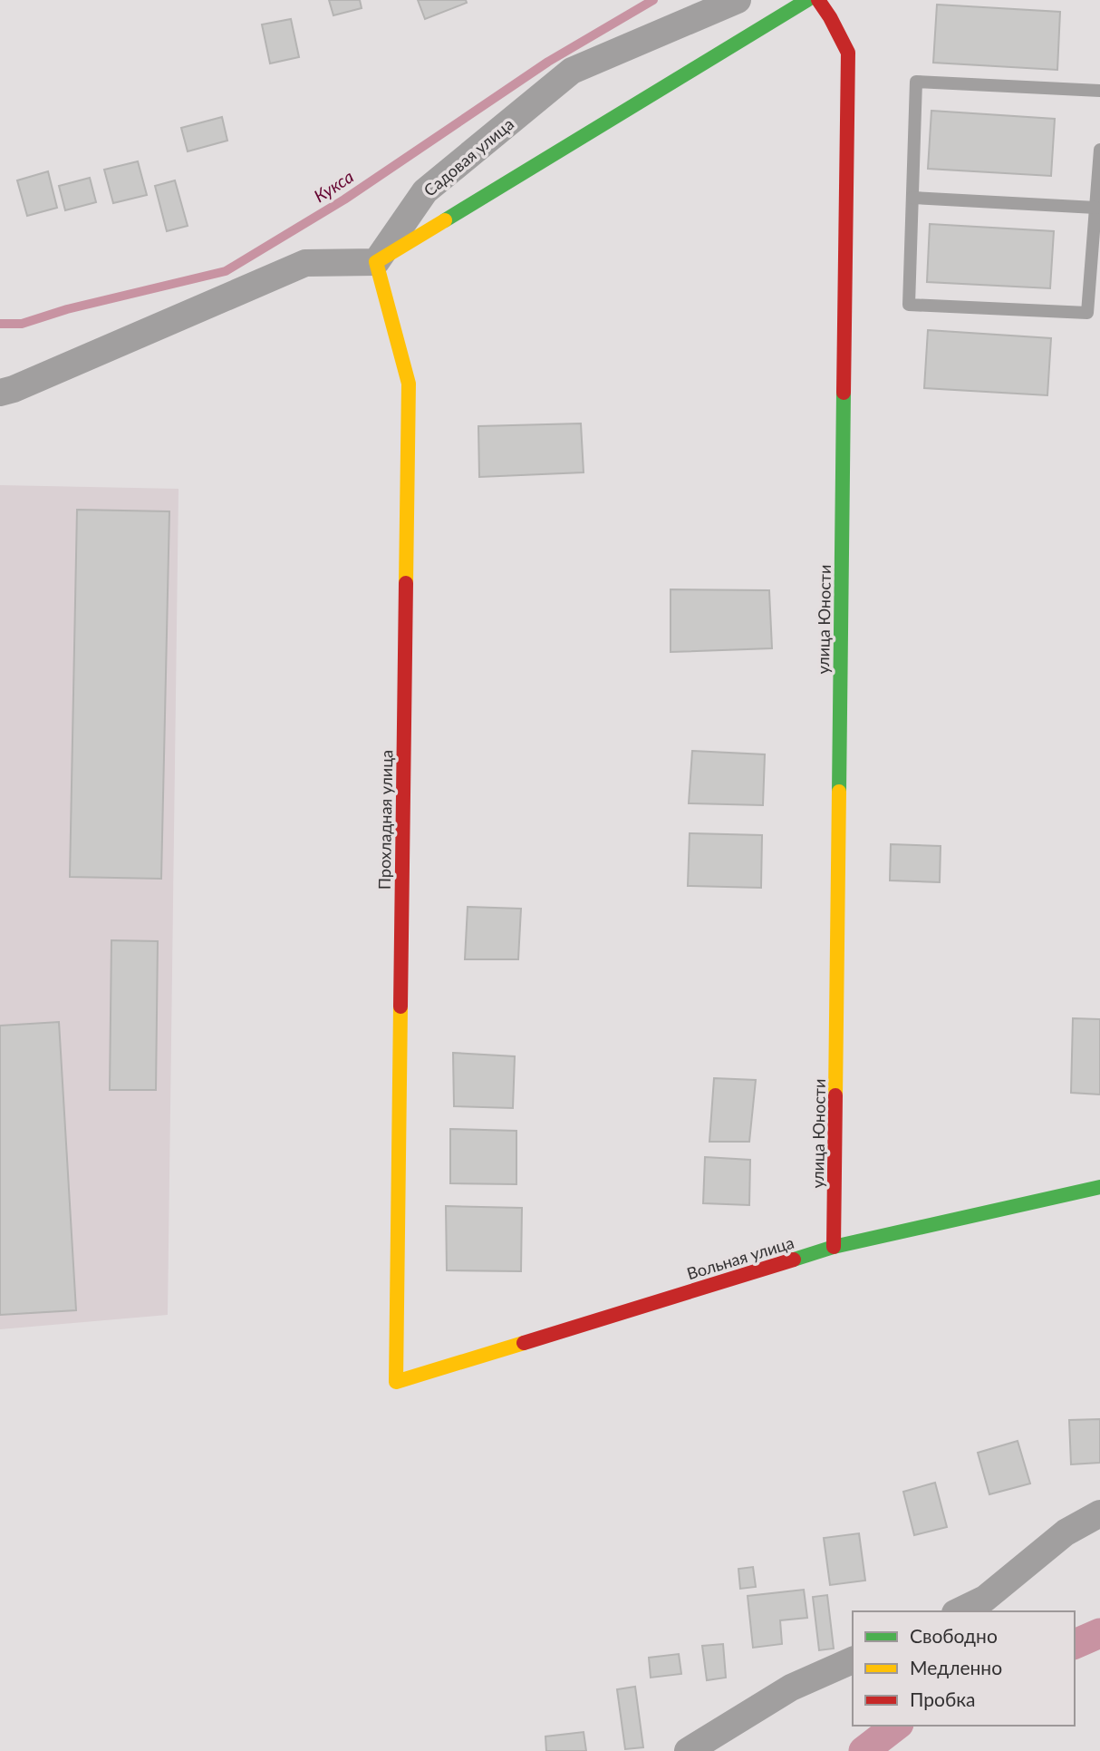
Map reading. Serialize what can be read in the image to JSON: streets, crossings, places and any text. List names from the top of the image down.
{
  "streets": {
    "street": [
      "Садовая улица",
      "улица Юности",
      "Прохладная улица",
      "Вольная улица"
    ]
  },
  "crossings": [
    ["Садовая улица", "Прохладная улица"],
    ["улица Юности", "Вольная улица"],
    ["Прохладная улица", "Вольная улица"]
  ],
  "water": ["Кукса"],
  "legend": ["Свободно", "Медленно", "Пробка"]
}
